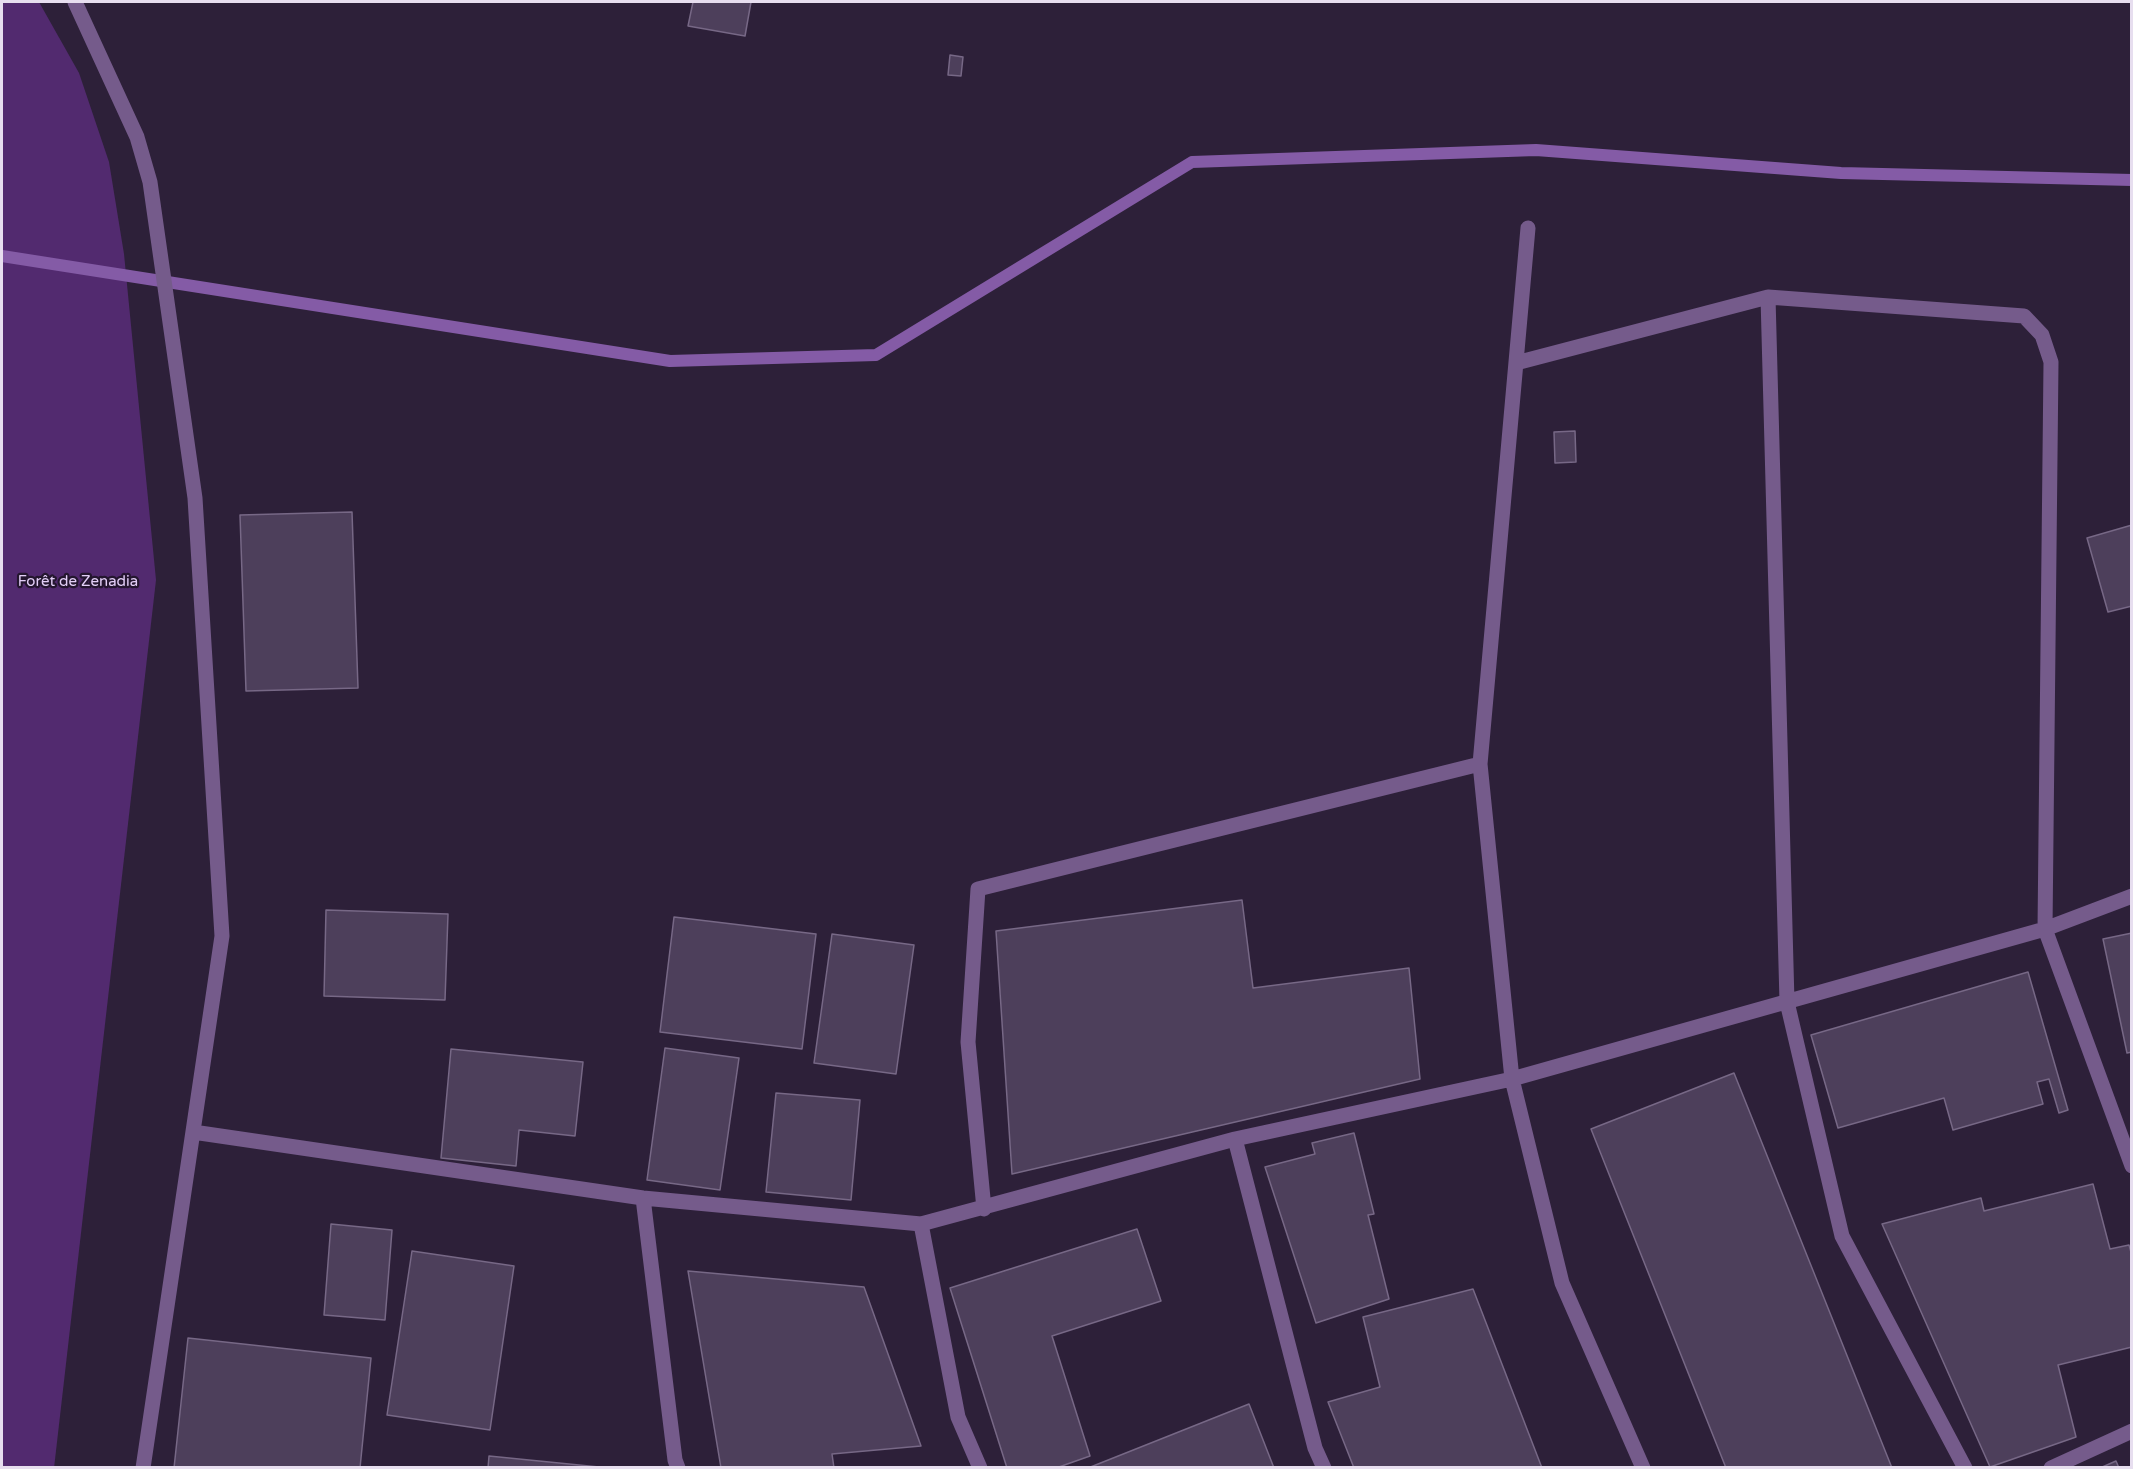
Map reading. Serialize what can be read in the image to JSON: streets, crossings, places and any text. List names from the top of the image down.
{
  "parks": ["Forêt de Zenadia"]
}
